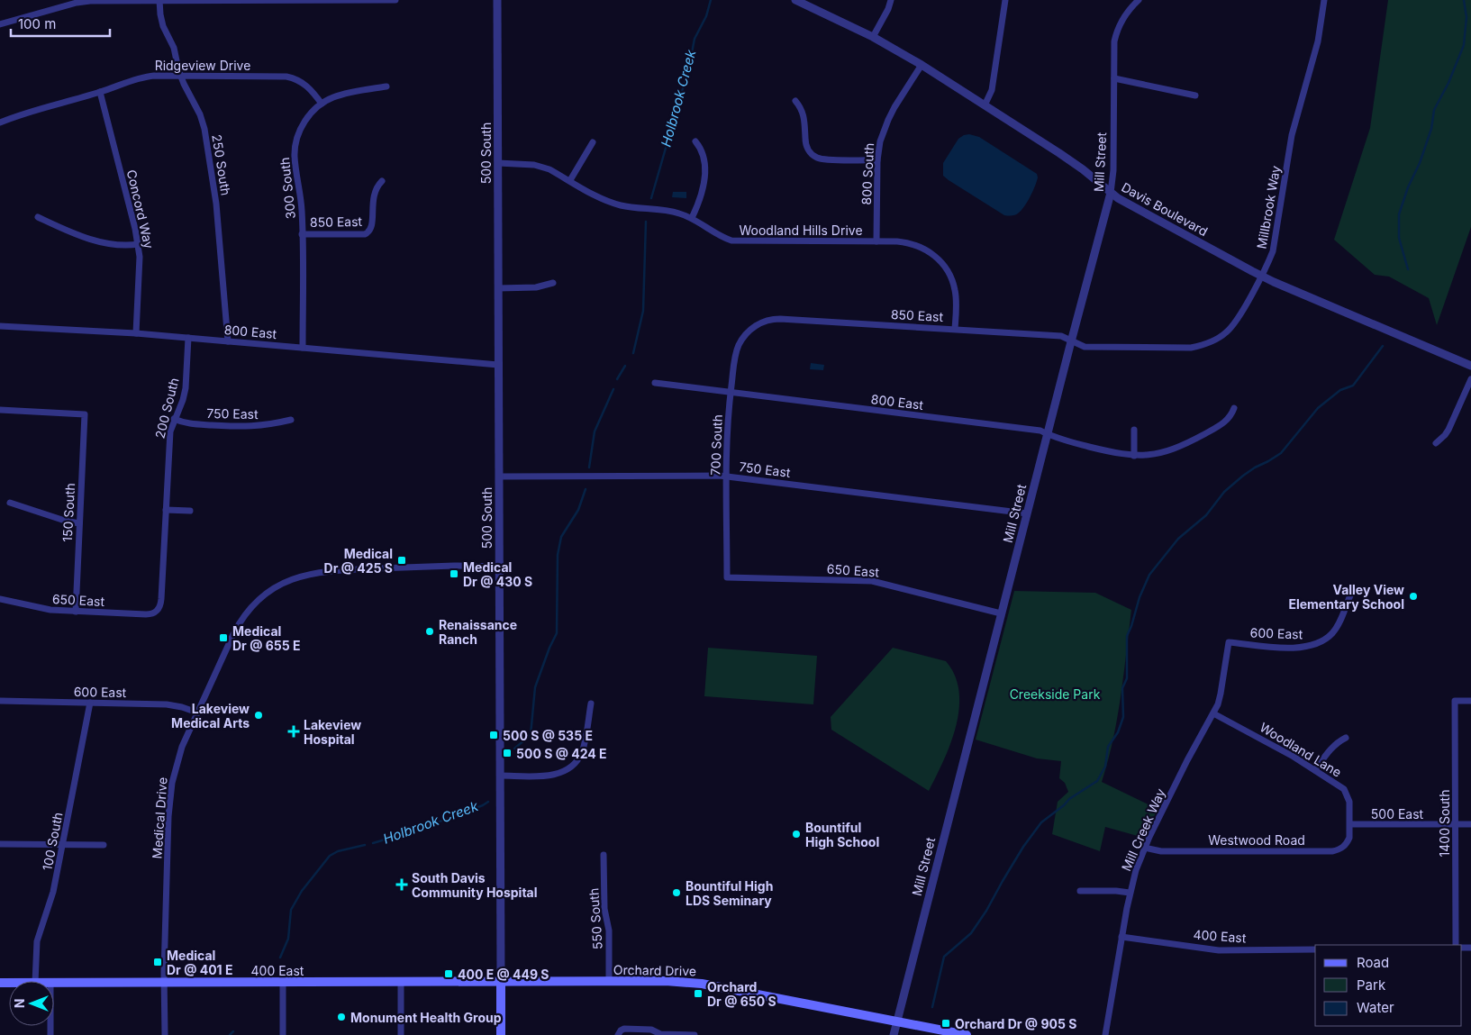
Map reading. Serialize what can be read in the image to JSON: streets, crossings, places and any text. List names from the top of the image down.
{
  "streets": {
    "main road": ["500 South", "400 East", "Orchard Drive"],
    "street": [
      "Ridgeview Drive",
      "Mill Street",
      "250 South",
      "800 South",
      "300 South",
      "Millbrook Way",
      "Concord Way",
      "Davis Boulevard",
      "850 East",
      "Woodland Hills Drive",
      "800 East",
      "200 South",
      "750 East",
      "700 South",
      "150 South",
      "650 East",
      "600 East",
      "Woodland Lane",
      "500 East",
      "Medical Drive",
      "1400 South",
      "Mill Creek Way",
      "Westwood Road",
      "100 South",
      "550 South"
    ]
  },
  "crossings": [
    ["Ridgeview Drive", "250 South"],
    ["Ridgeview Drive", "300 South"],
    ["Ridgeview Drive", "Concord Way"],
    ["500 South", "Woodland Hills Drive"],
    ["500 South", "800 East"],
    ["500 South", "750 East"],
    ["500 South", "Medical Drive"],
    ["500 South", "400 East"],
    ["500 South", "Orchard Drive"],
    ["Mill Street", "Millbrook Way"],
    ["Mill Street", "Davis Boulevard"],
    ["Mill Street", "850 East"],
    ["Mill Street", "800 East"],
    ["Mill Street", "750 East"],
    ["Mill Street", "650 East"],
    ["Mill Street", "Orchard Drive"],
    ["250 South", "800 East"],
    ["800 South", "Davis Boulevard"],
    ["800 South", "Woodland Hills Drive"],
    ["300 South", "850 East"],
    ["300 South", "800 East"],
    ["Millbrook Way", "Davis Boulevard"],
    ["Millbrook Way", "850 East"],
    ["Concord Way", "800 East"],
    ["850 East", "Woodland Hills Drive"],
    ["850 East", "700 South"],
    ["800 East", "200 South"],
    ["800 East", "700 South"],
    ["200 South", "750 East"],
    ["200 South", "650 East"],
    ["750 East", "700 South"],
    ["700 South", "650 East"],
    ["150 South", "650 East"],
    ["600 East", "Medical Drive"],
    ["600 East", "Mill Creek Way"],
    ["600 East", "100 South"],
    ["Woodland Lane", "500 East"],
    ["Woodland Lane", "Mill Creek Way"],
    ["Woodland Lane", "Westwood Road"],
    ["500 East", "1400 South"],
    ["500 East", "Westwood Road"],
    ["Medical Drive", "400 East"],
    ["Mill Creek Way", "Westwood Road"],
    ["Mill Creek Way", "400 East"],
    ["550 South", "Orchard Drive"],
    ["400 East", "Orchard Drive"]
  ],
  "water": ["Holbrook Creek"],
  "parks": ["Creekside Park"],
  "places": {
    "transit": [
      "Medical Dr @ 425 S",
      "Medical Dr @ 430 S",
      "Medical Dr @ 655 E",
      "500 S @ 535 E",
      "500 S @ 424 E",
      "Medical Dr @ 401 E",
      "400 E @ 449 S",
      "Orchard Dr @ 650 S",
      "Orchard Dr @ 905 S"
    ],
    "other": [
      "Valley View Elementary School",
      "Renaissance Ranch",
      "Lakeview Medical Arts",
      "Bountiful High School",
      "Bountiful High LDS Seminary",
      "Monument Health Group"
    ],
    "health": ["Lakeview Hospital", "South Davis Community Hospital"]
  },
  "legend": ["Road", "Park", "Water"],
  "scale_bar": "100 m",
  "north": "left"
}
